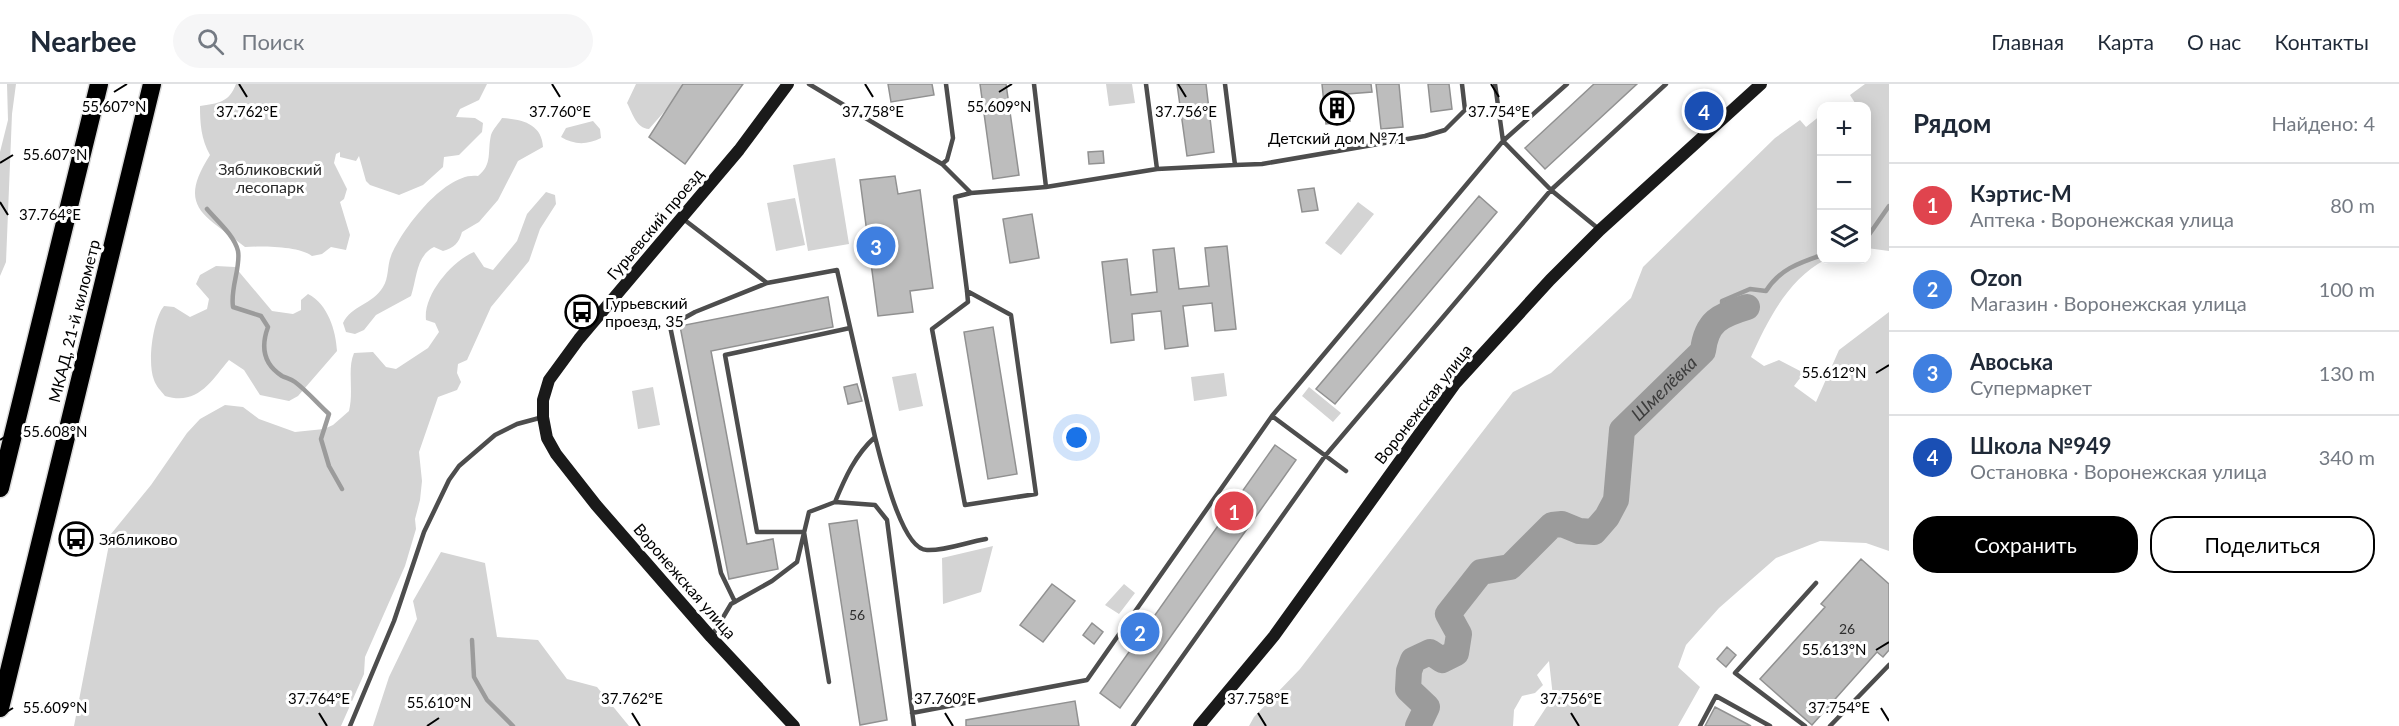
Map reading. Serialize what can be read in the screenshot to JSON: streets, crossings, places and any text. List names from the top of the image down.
{
  "streets": {
    "highway": ["МКАД, 21-й километр"],
    "street": ["Гурьевский проезд", "Воронежская улица"]
  },
  "crossings": [
    ["Гурьевский проезд", "Воронежская улица"]
  ],
  "water": ["Шмелёвка"],
  "parks": ["Зябликовский лесопарк"],
  "places": {
    "building": ["Детский дом №71"],
    "bus stop": ["Гурьевский проезд, 35", "Зябликово"]
  },
  "house_numbers": ["56", "26"],
  "page": {
    "header": "Nearbee",
    "search": "Поиск",
    "nav": [
      "Главная",
      "Карта",
      "О нас",
      "Контакты"
    ],
    "heading": ["Рядом", "Найдено: 4"],
    "pins": [
      "4",
      "3",
      "1",
      "2"
    ],
    "map_buttons": ["+", "−"],
    "list": [
      {
        "mark": "1",
        "name": "Кэртис-М",
        "note": "Аптека · Воронежская улица",
        "value": "80 m"
      },
      {
        "mark": "2",
        "name": "Ozon",
        "note": "Магазин · Воронежская улица",
        "value": "100 m"
      },
      {
        "mark": "3",
        "name": "Авоська",
        "note": "Супермаркет",
        "value": "130 m"
      },
      {
        "mark": "4",
        "name": "Школа №949",
        "note": "Остановка · Воронежская улица",
        "value": "340 m"
      }
    ],
    "buttons": ["Сохранить", "Поделиться"]
  },
  "coordinates": [
    "55.607°N",
    "55.609°N",
    "37.754°E",
    "37.762°E",
    "37.760°E",
    "37.758°E",
    "37.756°E",
    "37.764°E",
    "55.612°N",
    "55.608°N",
    "55.613°N",
    "55.610°N"
  ]
}
